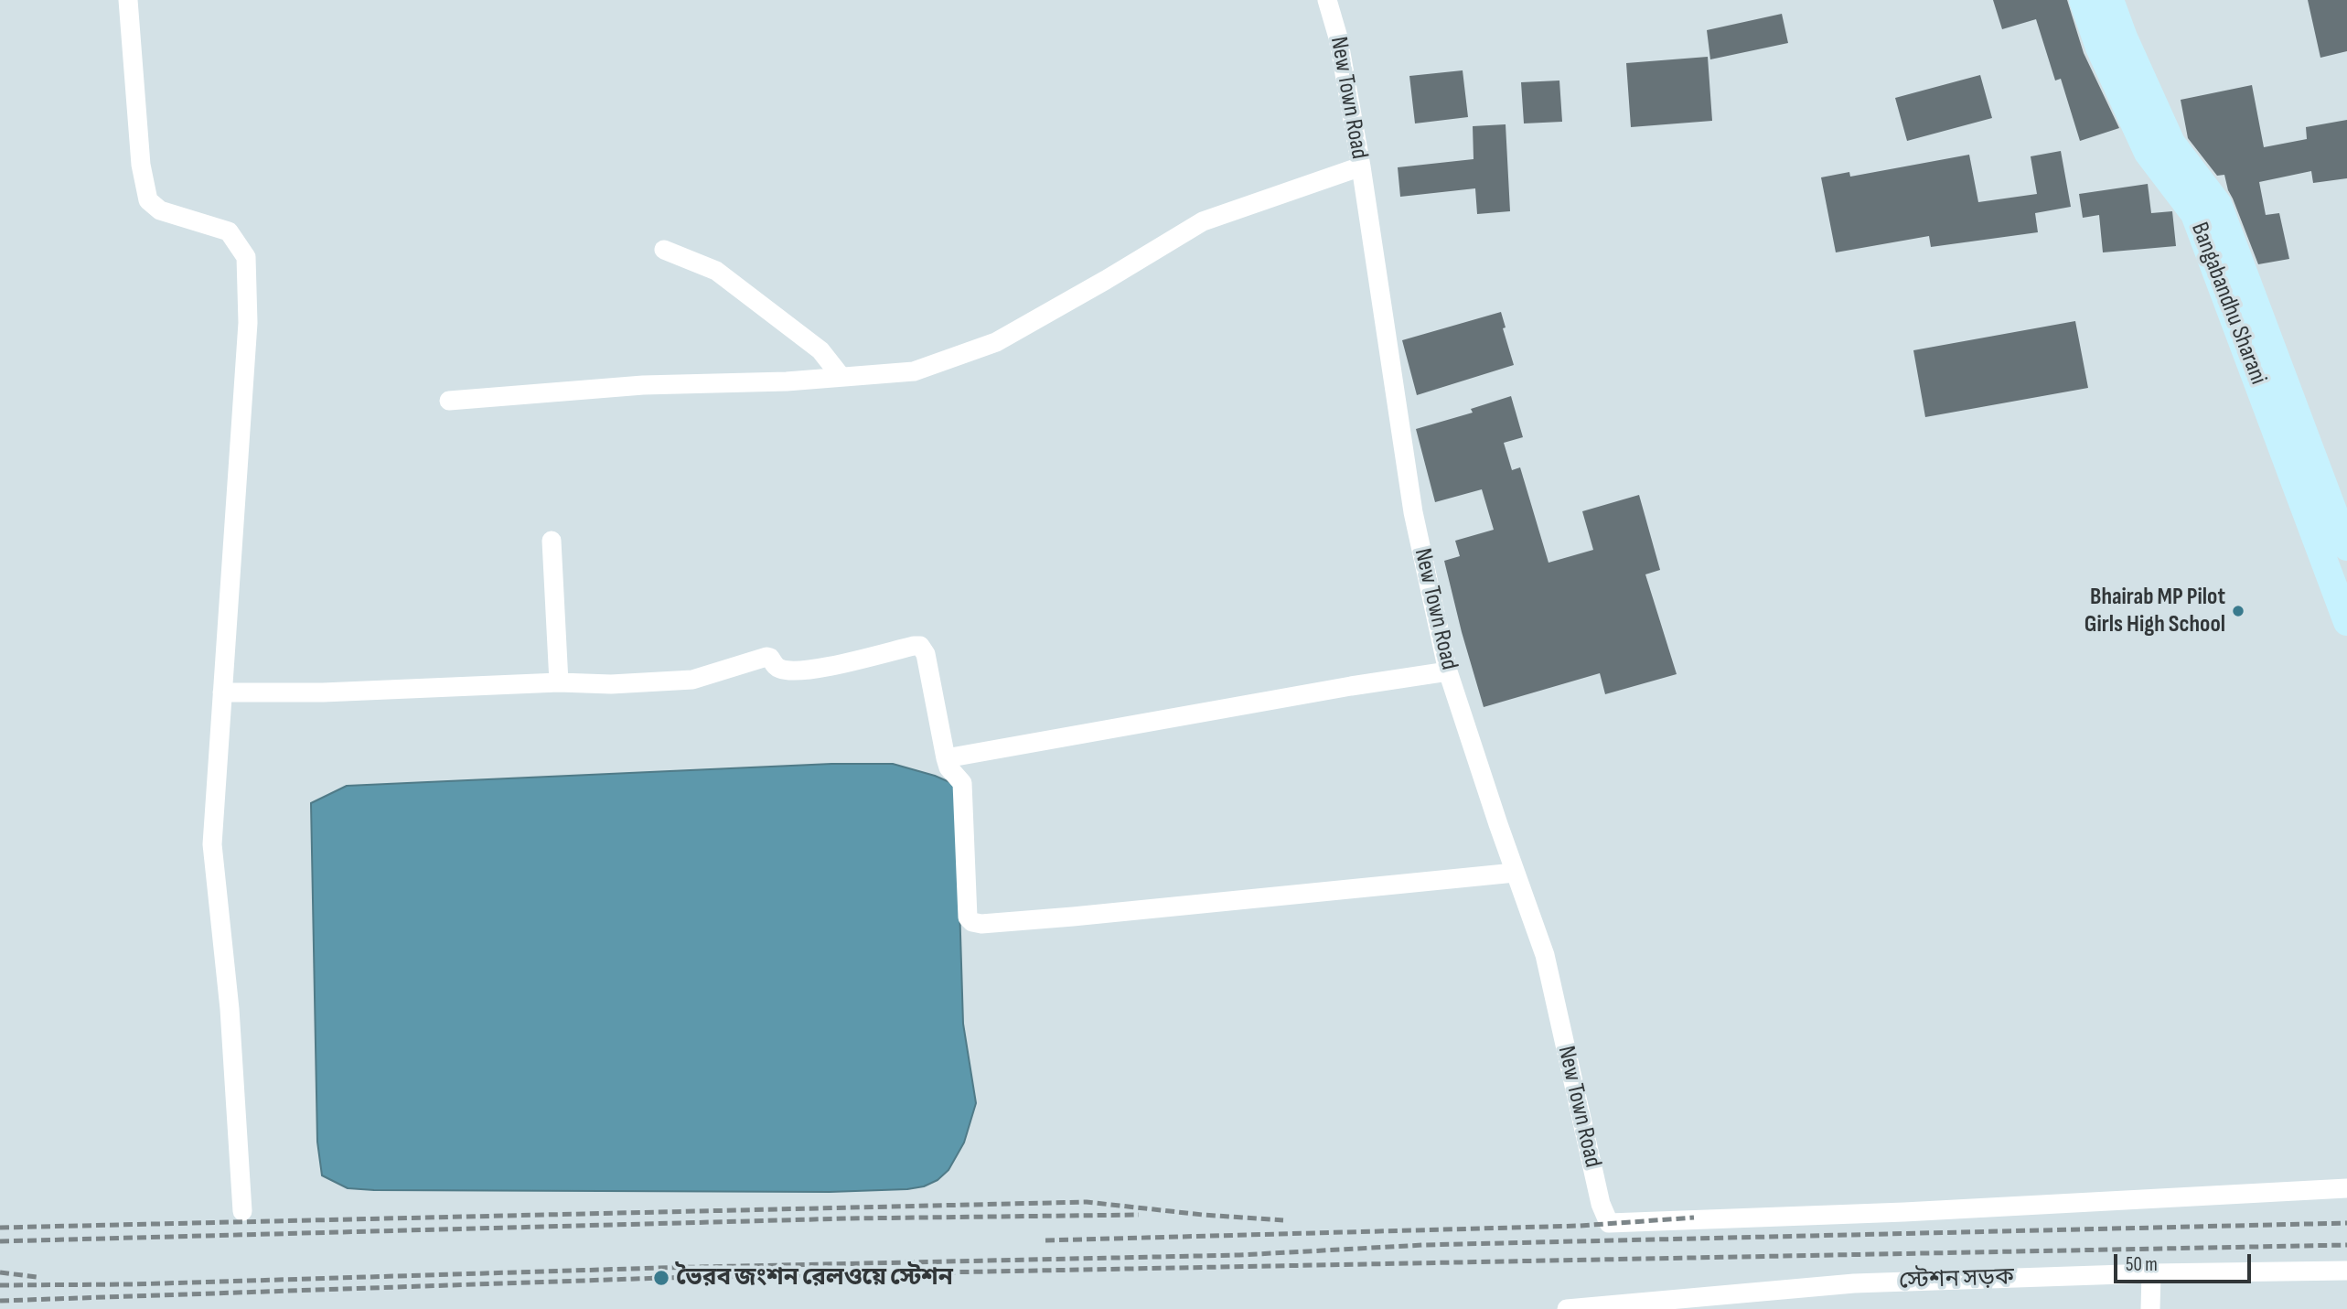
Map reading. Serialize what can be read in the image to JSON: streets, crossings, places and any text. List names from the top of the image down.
{
  "streets": {
    "street": ["New Town Road", "Bangabandhu Sharani", "স্টেশন সড়ক"]
  },
  "places": ["Bhairab MP Pilot Girls High School", "ভৈরব জংশন রেলওয়ে স্টেশন"],
  "scale_bar": "50 m"
}
